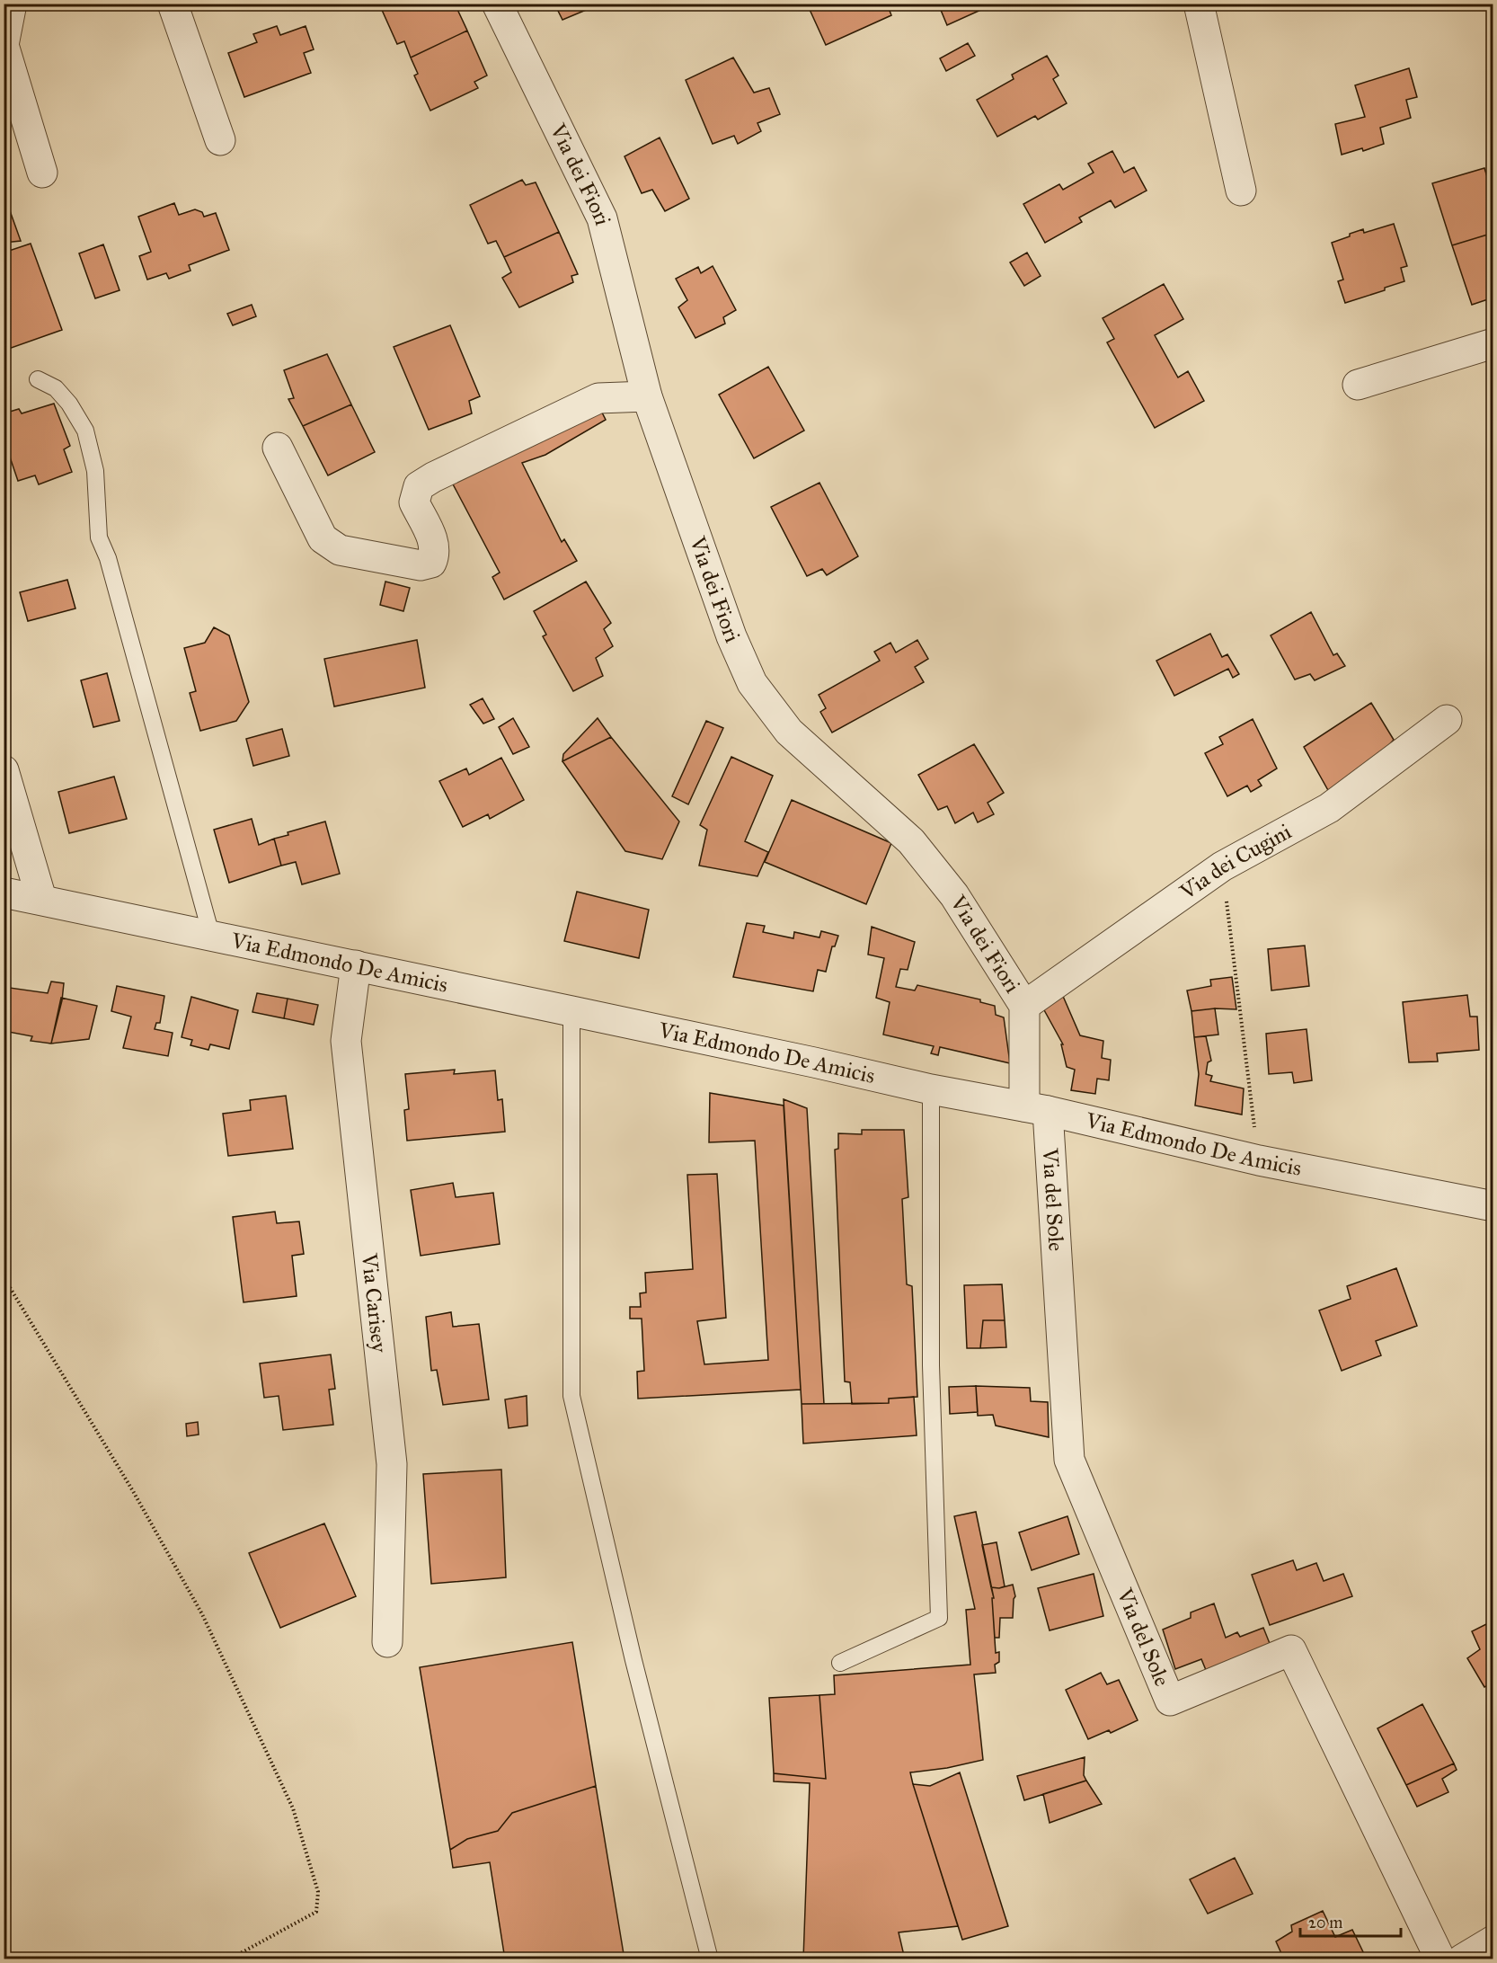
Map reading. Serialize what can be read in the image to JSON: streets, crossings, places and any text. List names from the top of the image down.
{
  "streets": {
    "street": [
      "Via dei Fiori",
      "Via dei Cugini",
      "Via Edmondo De Amicis",
      "Via del Sole",
      "Via Carisey"
    ]
  },
  "crossings": [
    ["Via dei Fiori", "Via dei Cugini"],
    ["Via dei Fiori", "Via Edmondo De Amicis"],
    ["Via dei Fiori", "Via del Sole"],
    ["Via Edmondo De Amicis", "Via del Sole"],
    ["Via Edmondo De Amicis", "Via Carisey"]
  ],
  "scale_bar": "20 m"
}
